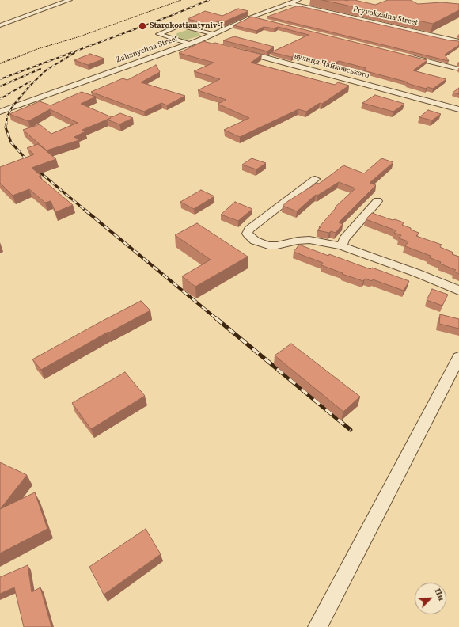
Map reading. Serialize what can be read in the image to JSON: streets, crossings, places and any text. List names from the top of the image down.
{
  "streets": {
    "street": ["Pryvokzalna Street", "Zaliznychna Street", "вулиця Чайковського"]
  },
  "crossings": [
    ["Pryvokzalna Street", "Zaliznychna Street"]
  ],
  "places": ["Starokostiantyniv-I"],
  "north": "top right"
}
